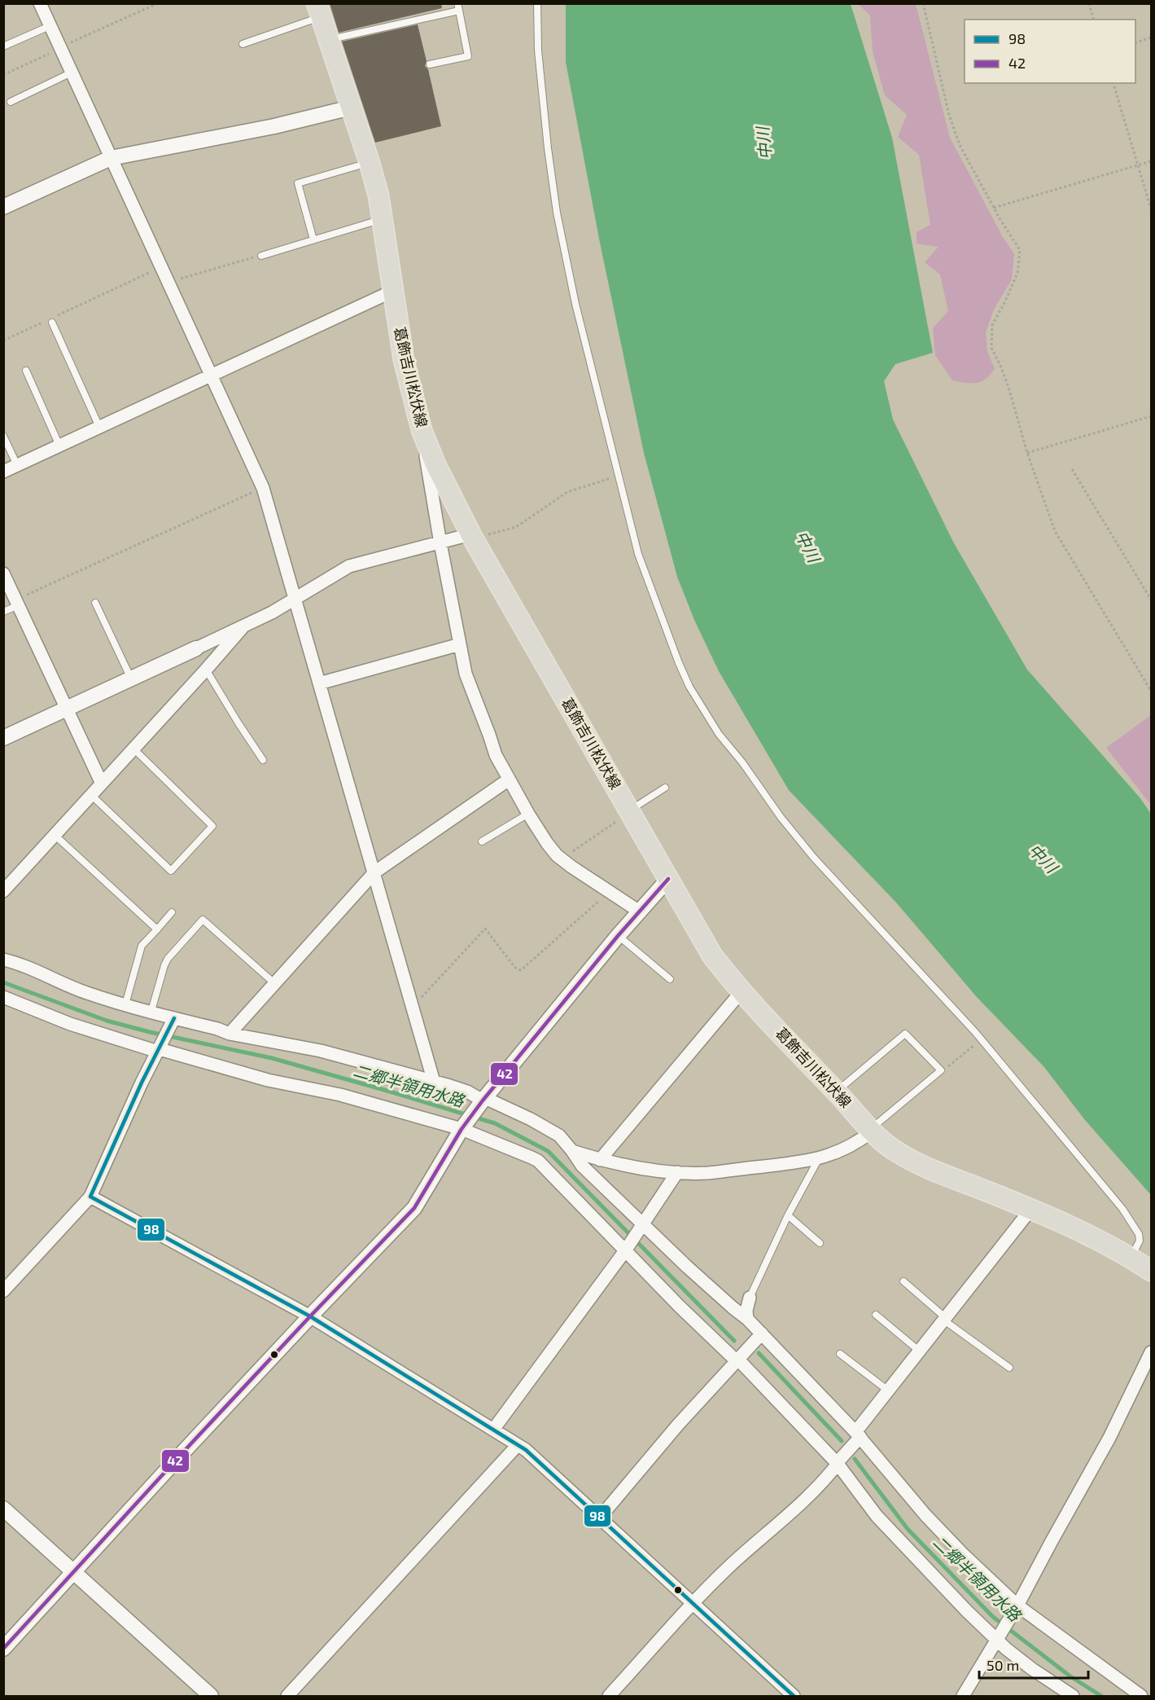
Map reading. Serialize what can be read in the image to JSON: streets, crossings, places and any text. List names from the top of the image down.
{
  "streets": {
    "main road": ["葛飾吉川松伏線"]
  },
  "water": ["中川", "二郷半領用水路"],
  "lines": ["transit line 42", "transit line 98"],
  "legend": ["98", "42"],
  "scale_bar": "50 m"
}
